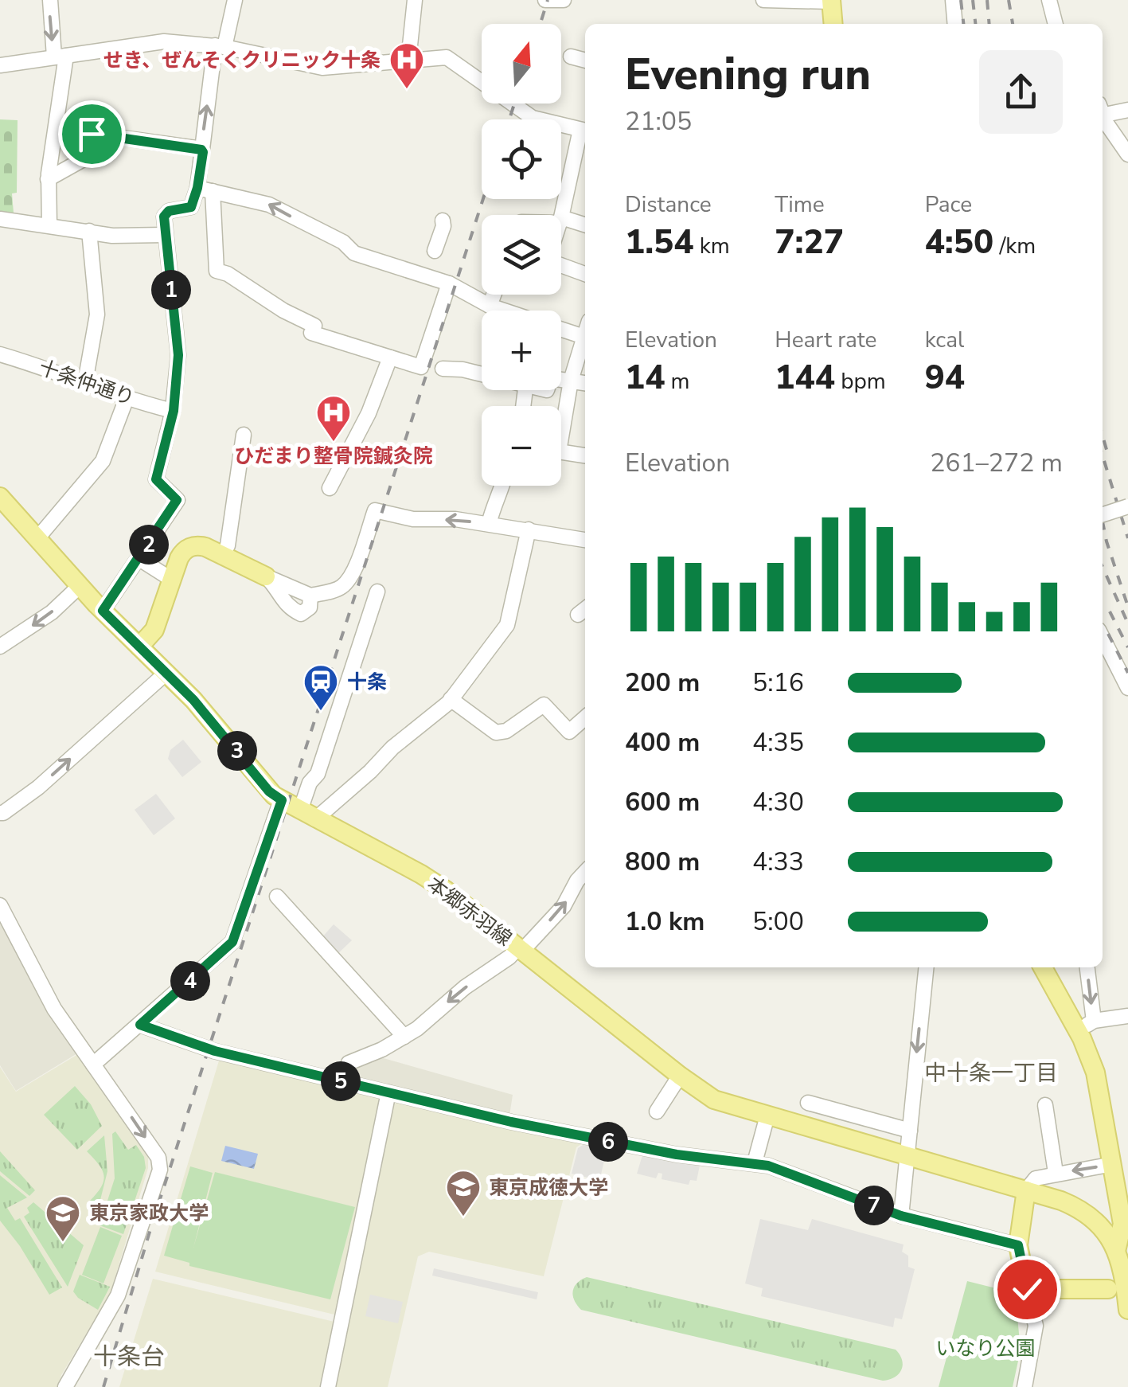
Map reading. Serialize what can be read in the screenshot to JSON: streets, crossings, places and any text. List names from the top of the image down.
{
  "streets": {
    "main road": ["本郷赤羽線"],
    "street": ["十条仲通り"]
  },
  "districts": ["中十条一丁目", "十条台"],
  "parks": ["いなり公園"],
  "places": {
    "hospital": ["せき、ぜんそくクリニック十条", "ひだまり整骨院鍼灸院"],
    "station": ["十条"],
    "school or university": ["東京成徳大学", "東京家政大学"]
  },
  "north": "top",
  "page": {
    "map_buttons": ["+", "−"],
    "heading": ["Evening run", "21:05"],
    "stats": [
      ["Distance", "1.54 km"],
      ["Time", "7:27"],
      ["Pace", "4:50 /km"],
      ["Elevation", "14 m"],
      ["Heart rate", "144 bpm"],
      ["kcal", "94"]
    ],
    "pins": [
      "1",
      "2",
      "3",
      "4",
      "5",
      "6",
      "7"
    ],
    "chart": ["Elevation", "261–272 m"],
    "list": [
      {
        "name": "200 m",
        "note": "5:16"
      },
      {
        "name": "400 m",
        "note": "4:35"
      },
      {
        "name": "600 m",
        "note": "4:30"
      },
      {
        "name": "800 m",
        "note": "4:33"
      },
      {
        "name": "1.0 km",
        "note": "5:00"
      }
    ]
  }
}
